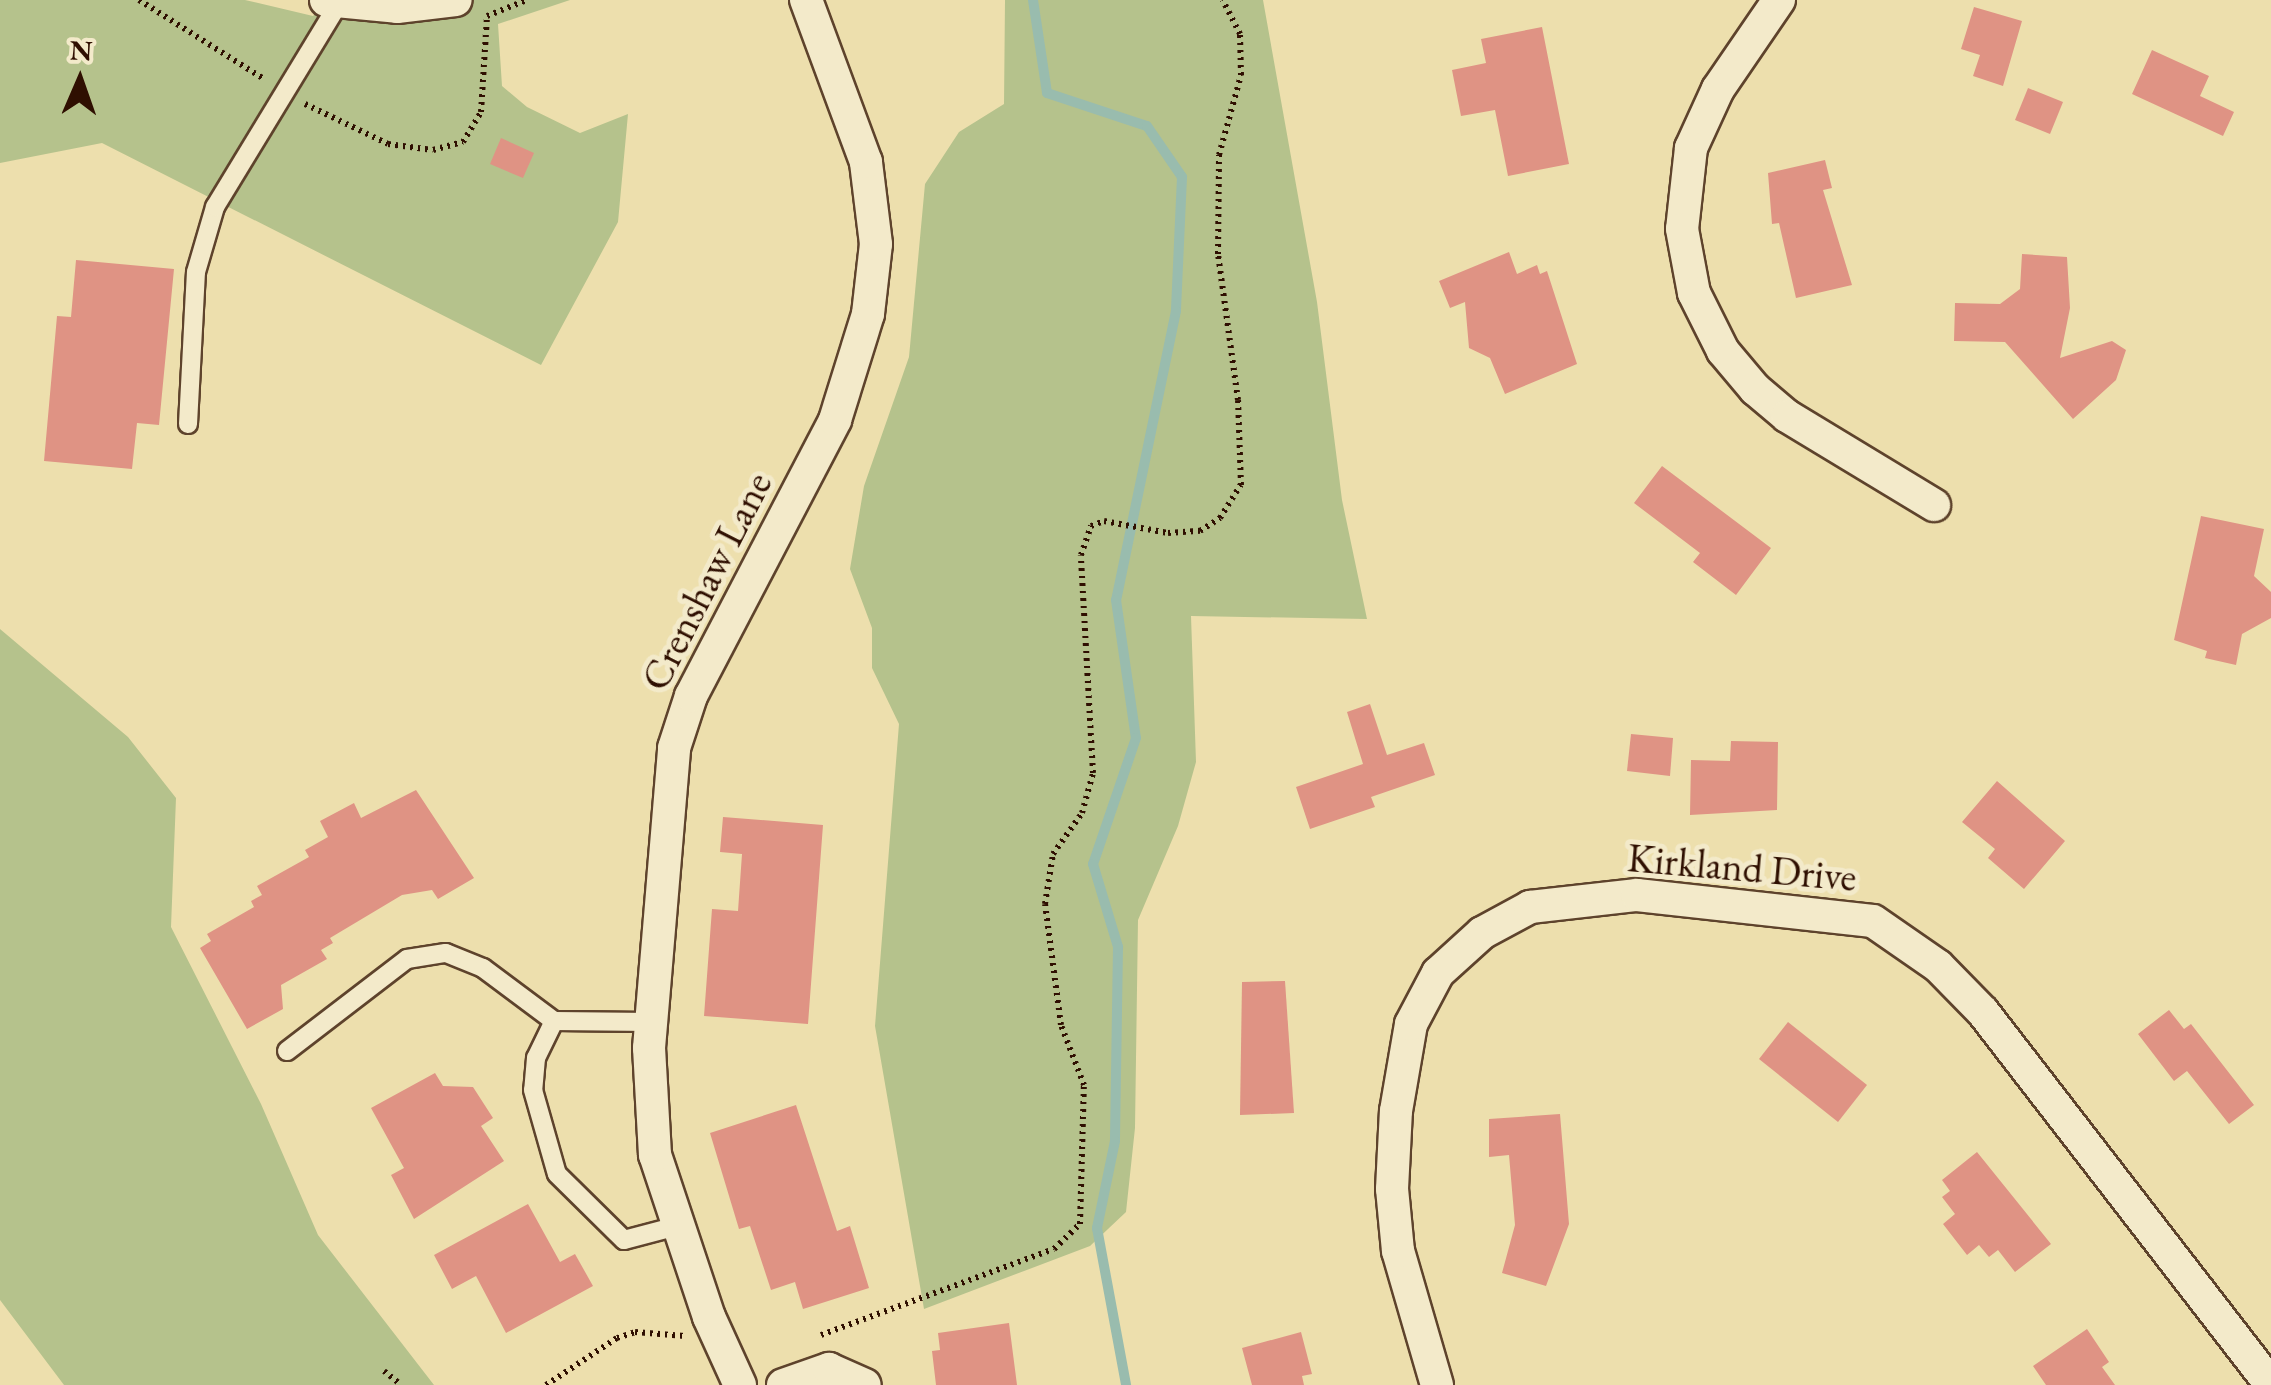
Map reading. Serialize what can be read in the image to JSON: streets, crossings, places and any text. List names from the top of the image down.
{
  "streets": {
    "street": ["Crenshaw Lane", "Kirkland Drive"]
  },
  "north": "top"
}
